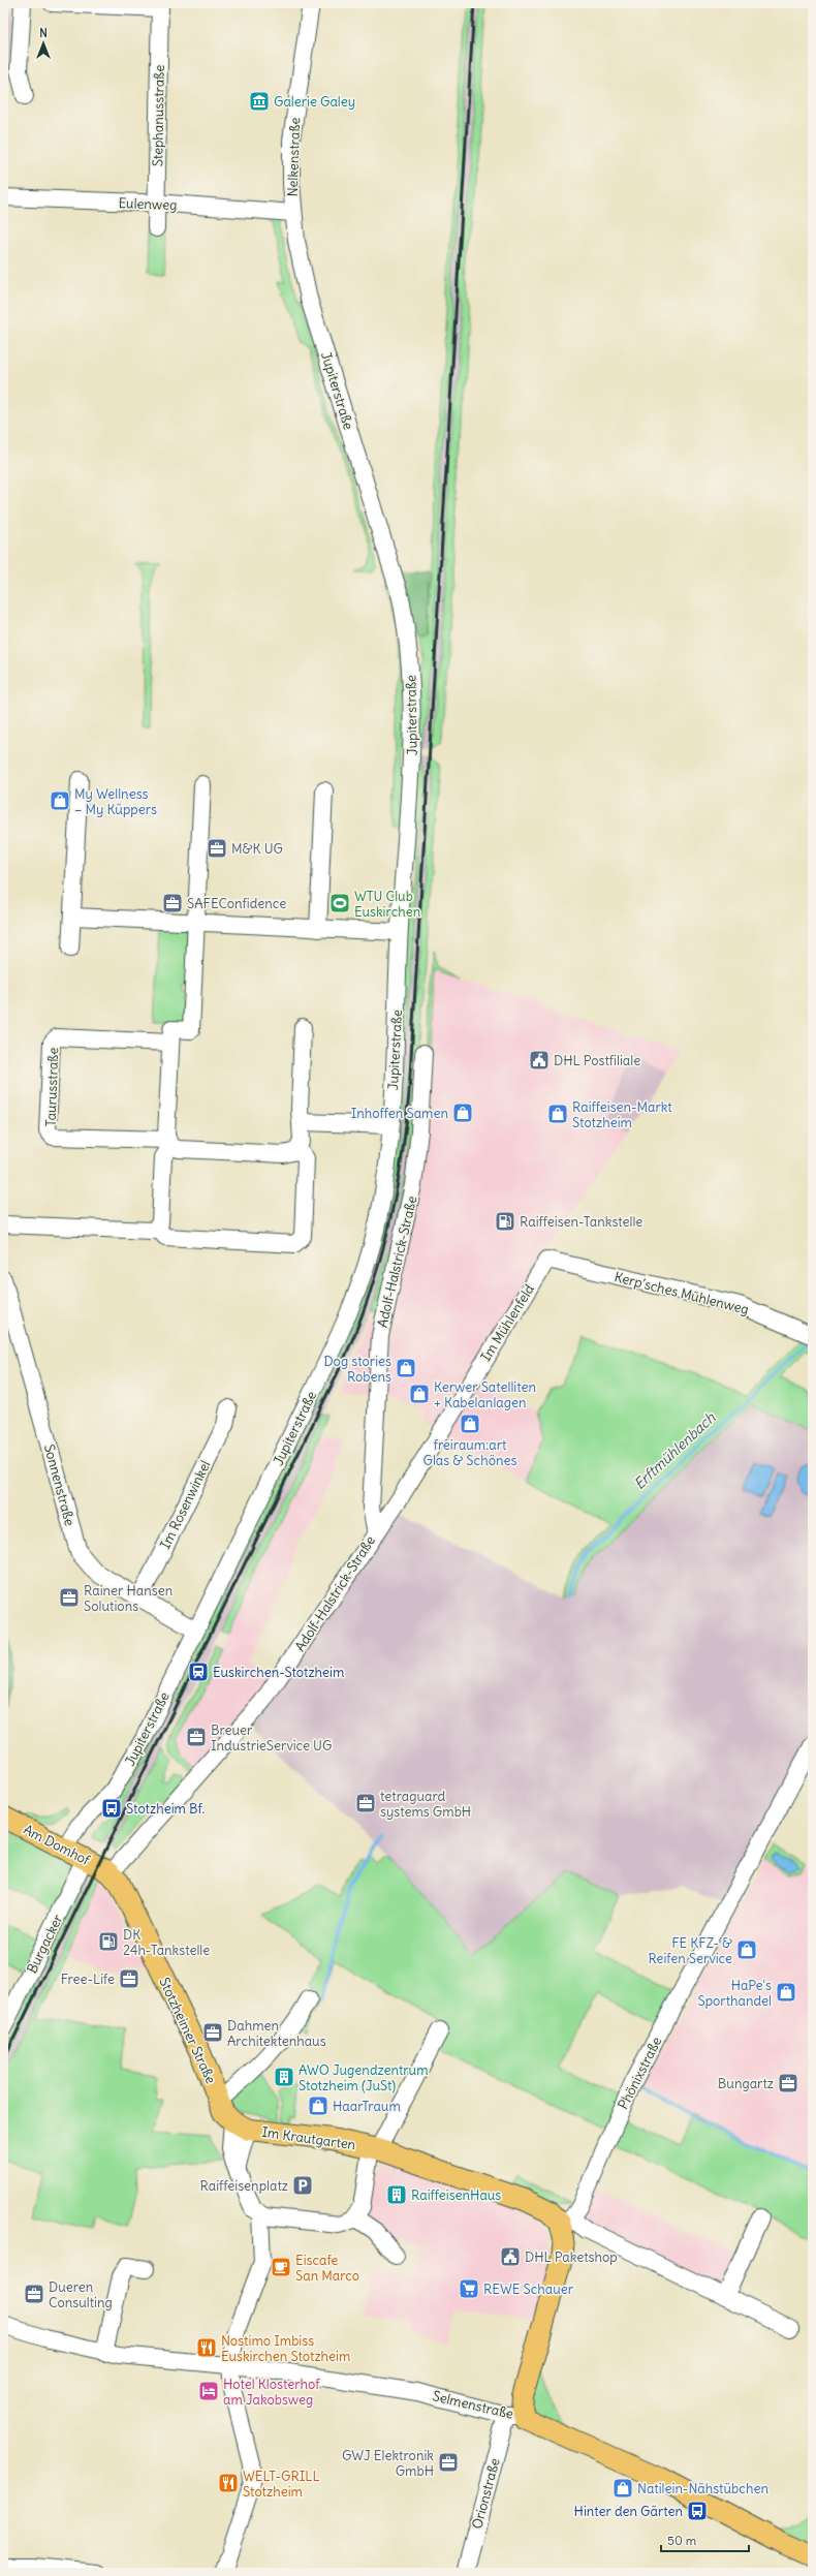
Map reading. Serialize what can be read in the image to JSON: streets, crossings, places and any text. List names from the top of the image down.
{
  "streets": {
    "main road": [
      "Am Domhof",
      "Stotzheimer Straße",
      "Im Krautgarten",
      "Selmenstraße"
    ],
    "street": [
      "Stephanusstraße",
      "Nelkenstraße",
      "Eulenweg",
      "Jupiterstraße",
      "Taurusstraße",
      "Adolf-Halstrick-Straße",
      "Kerp’sches Mühlenweg",
      "Im Mühlenfeld",
      "Sonnenstraße",
      "Im Rosenwinkel",
      "Burgacker",
      "Phönixstraße",
      "Orionstraße"
    ]
  },
  "crossings": [
    ["Stephanusstraße", "Eulenweg"],
    ["Nelkenstraße", "Eulenweg"],
    ["Nelkenstraße", "Jupiterstraße"],
    ["Eulenweg", "Jupiterstraße"],
    ["Jupiterstraße", "Sonnenstraße"],
    ["Jupiterstraße", "Am Domhof"],
    ["Adolf-Halstrick-Straße", "Im Mühlenfeld"],
    ["Adolf-Halstrick-Straße", "Am Domhof"],
    ["Adolf-Halstrick-Straße", "Stotzheimer Straße"],
    ["Kerp’sches Mühlenweg", "Im Mühlenfeld"],
    ["Sonnenstraße", "Im Rosenwinkel"],
    ["Am Domhof", "Burgacker"],
    ["Am Domhof", "Stotzheimer Straße"],
    ["Stotzheimer Straße", "Im Krautgarten"],
    ["Phönixstraße", "Im Krautgarten"],
    ["Selmenstraße", "Orionstraße"]
  ],
  "water": ["Erftmühlenbach"],
  "places": {
    "museum": ["Galerie Galey"],
    "shop": [
      "My Wellness – My Küppers",
      "Inhoffen Samen",
      "Raiffeisen-Markt Stotzheim",
      "Dog stories Robens",
      "Kerwer Satelliten + Kabelanlagen",
      "freiraum:art Glas & Schönes",
      "FE KFZ- & Reifen Service",
      "HaPe's Sporthandel",
      "HaarTraum",
      "Natilein-Nähstübchen"
    ],
    "office": [
      "M&K UG",
      "SAFEConfidence",
      "Rainer Hansen Solutions",
      "Breuer IndustrieService UG",
      "tetraguard systems GmbH",
      "Free-Life",
      "Dahmen Architektenhaus",
      "Bungartz",
      "Dueren Consulting",
      "GWJ Elektronik GmbH"
    ],
    "sports": ["WTU Club Euskirchen"],
    "public building": ["DHL Postfiliale", "DHL Paketshop"],
    "fuel station": ["Raiffeisen-Tankstelle", "DK 24h-Tankstelle"],
    "station": ["Euskirchen-Stotzheim"],
    "bus stop": ["Stotzheim Bf.", "Hinter den Gärten"],
    "building": ["AWO Jugendzentrum Stotzheim (JuSt)", "RaiffeisenHaus"],
    "parking": ["Raiffeisenplatz"],
    "cafe": ["Eiscafe San Marco"],
    "supermarket": ["REWE Schauer"],
    "restaurant": ["Nostimo Imbiss Euskirchen Stotzheim", "WELT-GRILL Stotzheim"],
    "hotel": ["Hotel Klosterhof am Jakobsweg"]
  },
  "scale_bar": "50 m",
  "north": "top"
}
